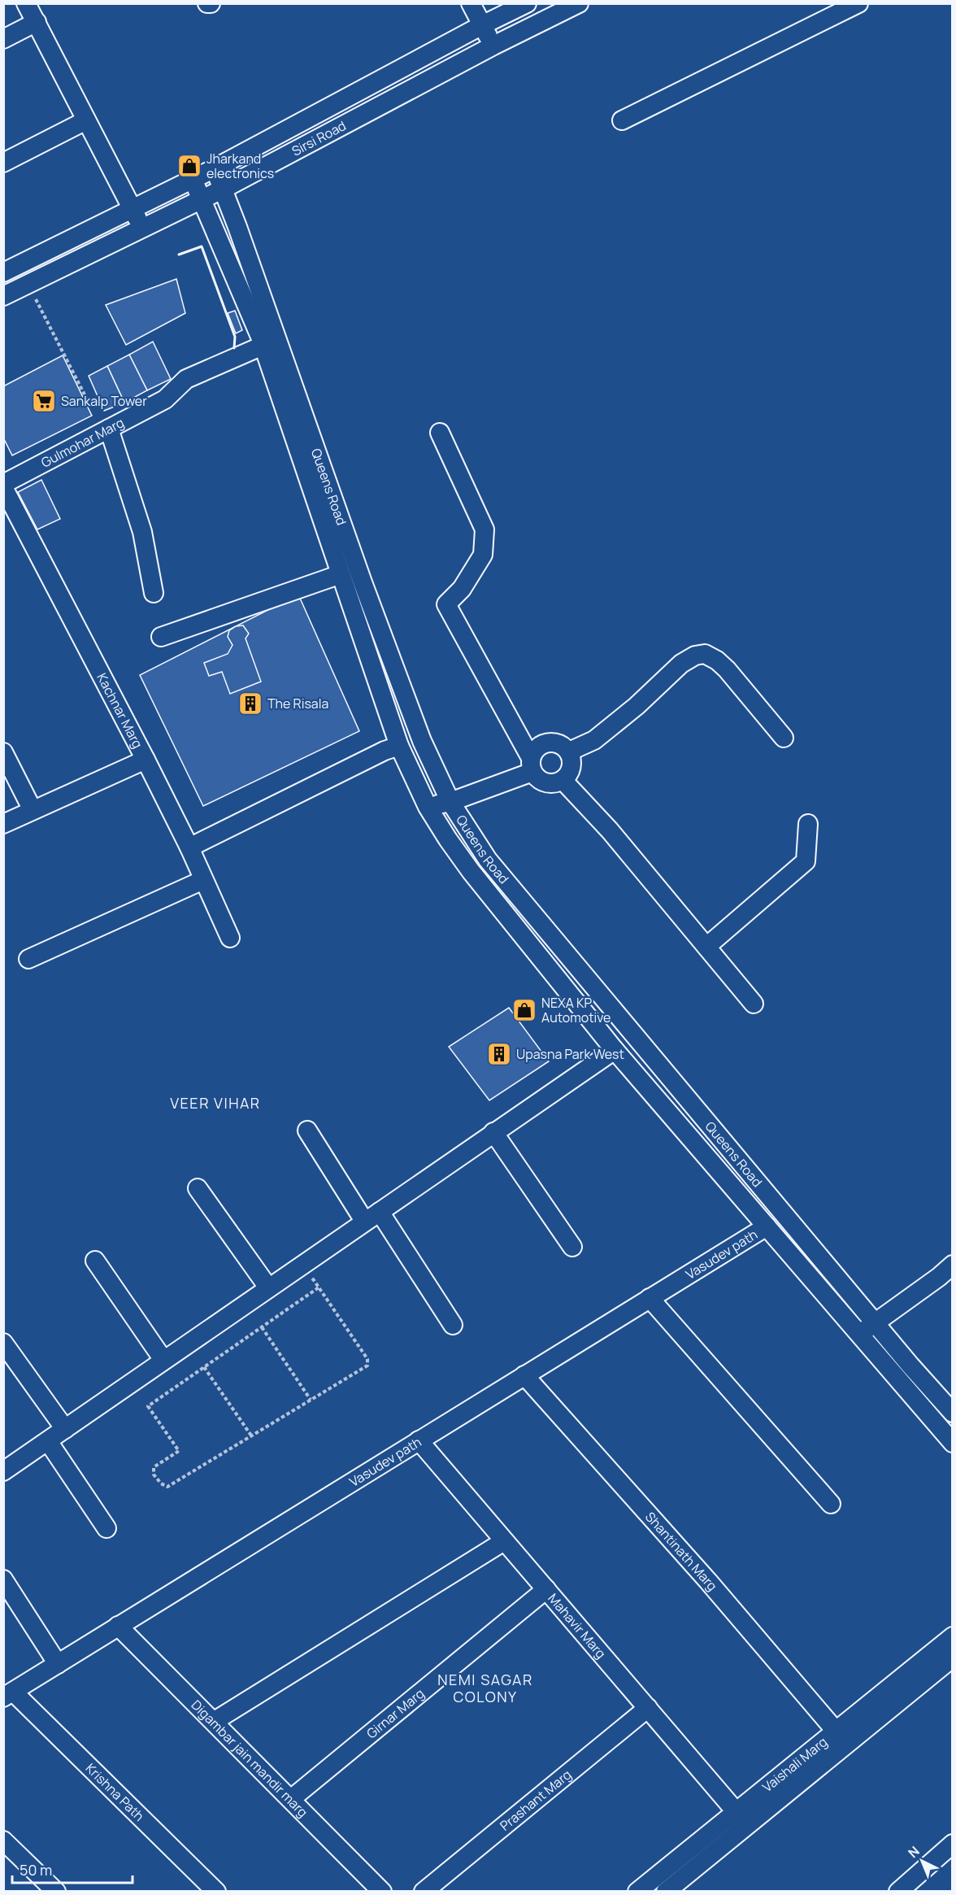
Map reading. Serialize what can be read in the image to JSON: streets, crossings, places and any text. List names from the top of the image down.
{
  "streets": {
    "street": [
      "Sirsi Road",
      "Gulmohar Marg",
      "Queens Road",
      "Kachnar Marg",
      "Vasudev path",
      "Shantinath Marg",
      "Mahavir Marg",
      "Girnar Marg",
      "Digambar jain mandir marg",
      "Vaishali Marg",
      "Krishna Path",
      "Prashant Marg"
    ]
  },
  "crossings": [
    ["Sirsi Road", "Queens Road"],
    ["Gulmohar Marg", "Queens Road"],
    ["Queens Road", "Vasudev path"],
    ["Vasudev path", "Shantinath Marg"],
    ["Vasudev path", "Mahavir Marg"],
    ["Vasudev path", "Digambar jain mandir marg"],
    ["Vasudev path", "Krishna Path"],
    ["Shantinath Marg", "Vaishali Marg"],
    ["Mahavir Marg", "Girnar Marg"],
    ["Mahavir Marg", "Vaishali Marg"],
    ["Mahavir Marg", "Prashant Marg"],
    ["Girnar Marg", "Digambar jain mandir marg"]
  ],
  "districts": ["VEER VIHAR", "NEMI SAGAR COLONY"],
  "places": {
    "shop": ["Jharkand electronics", "NEXA KP Automotive"],
    "supermarket": ["Sankalp Tower"],
    "building": ["The Risala", "Upasna Park West"]
  },
  "scale_bar": "50 m",
  "north": "top left"
}
